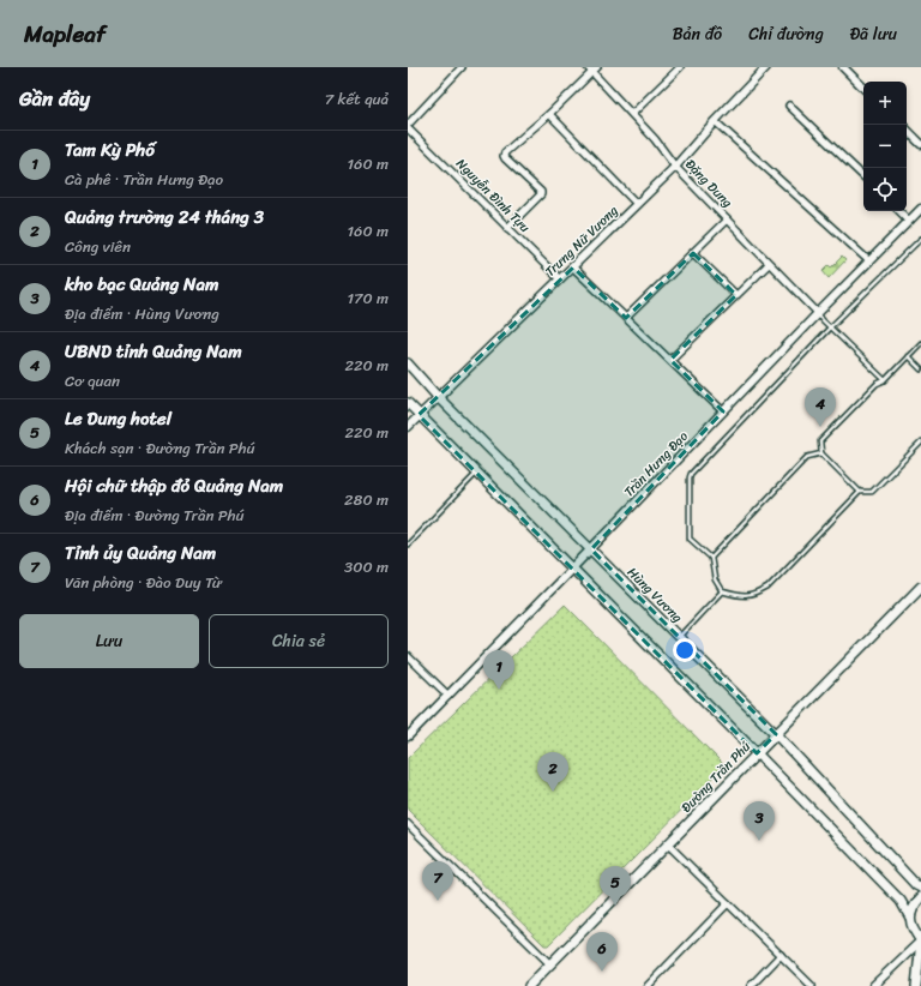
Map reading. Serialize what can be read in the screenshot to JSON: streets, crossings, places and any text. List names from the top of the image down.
{
  "streets": {
    "main road": ["Hùng Vương", "Đường Trần Phú"],
    "street": [
      "Đặng Dung",
      "Nguyễn Đình Tựu",
      "Trưng Nữ Vương",
      "Trần Hưng Đạo"
    ]
  },
  "crossings": [
    ["Đặng Dung", "Trưng Nữ Vương"],
    ["Đặng Dung", "Trần Hưng Đạo"],
    ["Nguyễn Đình Tựu", "Trưng Nữ Vương"],
    ["Trưng Nữ Vương", "Hùng Vương"],
    ["Trần Hưng Đạo", "Hùng Vương"],
    ["Hùng Vương", "Đường Trần Phú"]
  ],
  "page": {
    "header": "Mapleaf",
    "nav": ["Bản đồ", "Chỉ đường", "Đã lưu"],
    "heading": ["Gần đây", "7 kết quả"],
    "map_buttons": ["+", "−"],
    "list": [
      {
        "mark": "1",
        "name": "Tam Kỳ Phố",
        "note": "Cà phê · Trần Hưng Đạo",
        "value": "160 m"
      },
      {
        "mark": "2",
        "name": "Quảng trường 24 tháng 3",
        "note": "Công viên",
        "value": "160 m"
      },
      {
        "mark": "3",
        "name": "kho bạc Quảng Nam",
        "note": "Địa điểm · Hùng Vương",
        "value": "170 m"
      },
      {
        "mark": "4",
        "name": "UBND tỉnh Quảng Nam",
        "note": "Cơ quan",
        "value": "220 m"
      },
      {
        "mark": "5",
        "name": "Le Dung hotel",
        "note": "Khách sạn · Đường Trần Phú",
        "value": "220 m"
      },
      {
        "mark": "6",
        "name": "Hội chữ thập đỏ Quảng Nam",
        "note": "Địa điểm · Đường Trần Phú",
        "value": "280 m"
      },
      {
        "mark": "7",
        "name": "Tỉnh ủy Quảng Nam",
        "note": "Văn phòng · Đào Duy Từ",
        "value": "300 m"
      }
    ],
    "pins": [
      "4",
      "1",
      "2",
      "3",
      "7",
      "5",
      "6"
    ],
    "buttons": ["Lưu", "Chia sẻ"]
  }
}
